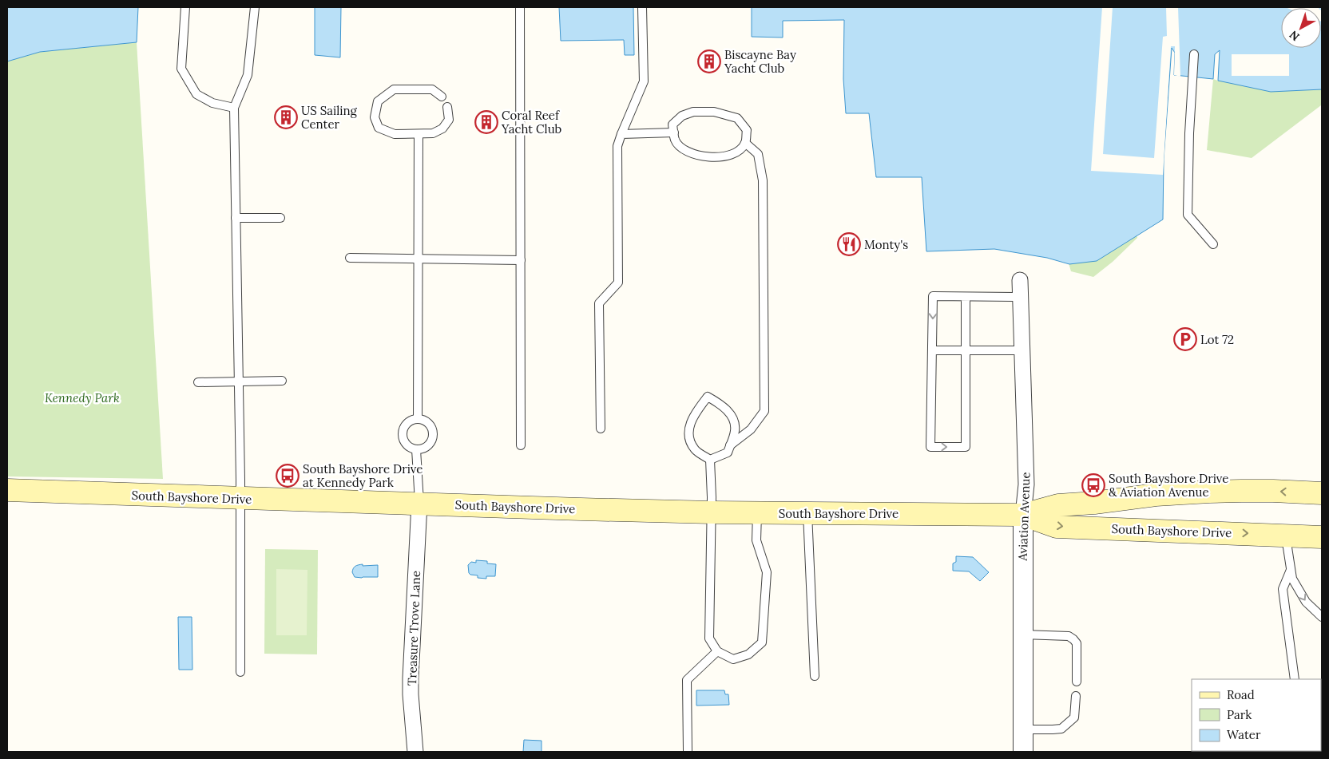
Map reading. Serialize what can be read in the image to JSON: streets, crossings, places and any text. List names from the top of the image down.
{
  "streets": {
    "main road": ["South Bayshore Drive"],
    "street": ["Aviation Avenue", "Treasure Trove Lane"]
  },
  "crossings": [
    ["South Bayshore Drive", "Aviation Avenue"],
    ["South Bayshore Drive", "Treasure Trove Lane"]
  ],
  "parks": ["Kennedy Park"],
  "places": {
    "building": ["Biscayne Bay Yacht Club", "US Sailing Center", "Coral Reef Yacht Club"],
    "restaurant": ["Monty's"],
    "parking": ["Lot 72"],
    "bus stop": ["South Bayshore Drive at Kennedy Park", "South Bayshore Drive & Aviation Avenue"]
  },
  "legend": ["Road", "Park", "Water"],
  "north": "bottom left"
}
